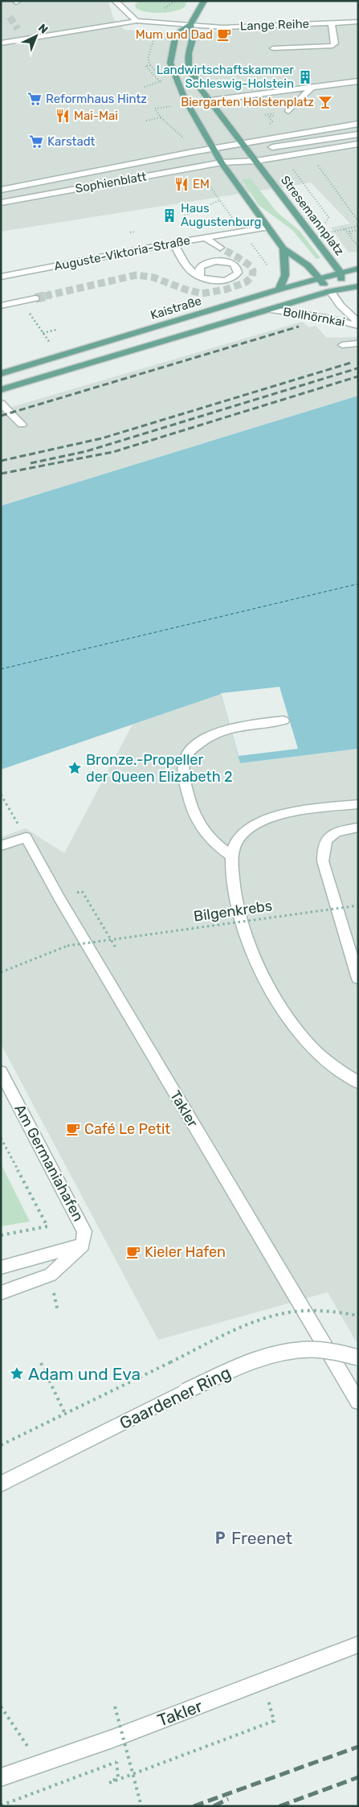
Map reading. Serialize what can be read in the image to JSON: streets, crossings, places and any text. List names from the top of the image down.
{
  "streets": {
    "main road": ["Stresemannplatz", "Kaistraße"],
    "street": [
      "Lange Reihe",
      "Sophienblatt",
      "Auguste-Viktoria-Straße",
      "Bollhörnkai",
      "Takler",
      "Am Germaniahafen",
      "Gaardener Ring"
    ],
    "path": ["Bilgenkrebs"]
  },
  "crossings": [
    ["Lange Reihe", "Stresemannplatz"],
    ["Sophienblatt", "Stresemannplatz"],
    ["Stresemannplatz", "Kaistraße"],
    ["Stresemannplatz", "Bollhörnkai"],
    ["Kaistraße", "Bollhörnkai"]
  ],
  "places": {
    "cafe": ["Mum und Dad", "Café Le Petit", "Kieler Hafen"],
    "building": ["Landwirtschaftskammer Schleswig-Holstein", "Haus Augustenburg"],
    "supermarket": ["Reformhaus Hintz", "Karstadt"],
    "bar": ["Biergarten Holstenplatz"],
    "restaurant": ["Mai-Mai", "EM"],
    "place": ["Bronze.-Propeller der Queen Elizabeth 2", "Adam und Eva"],
    "parking": ["Freenet"]
  },
  "north": "top right"
}
